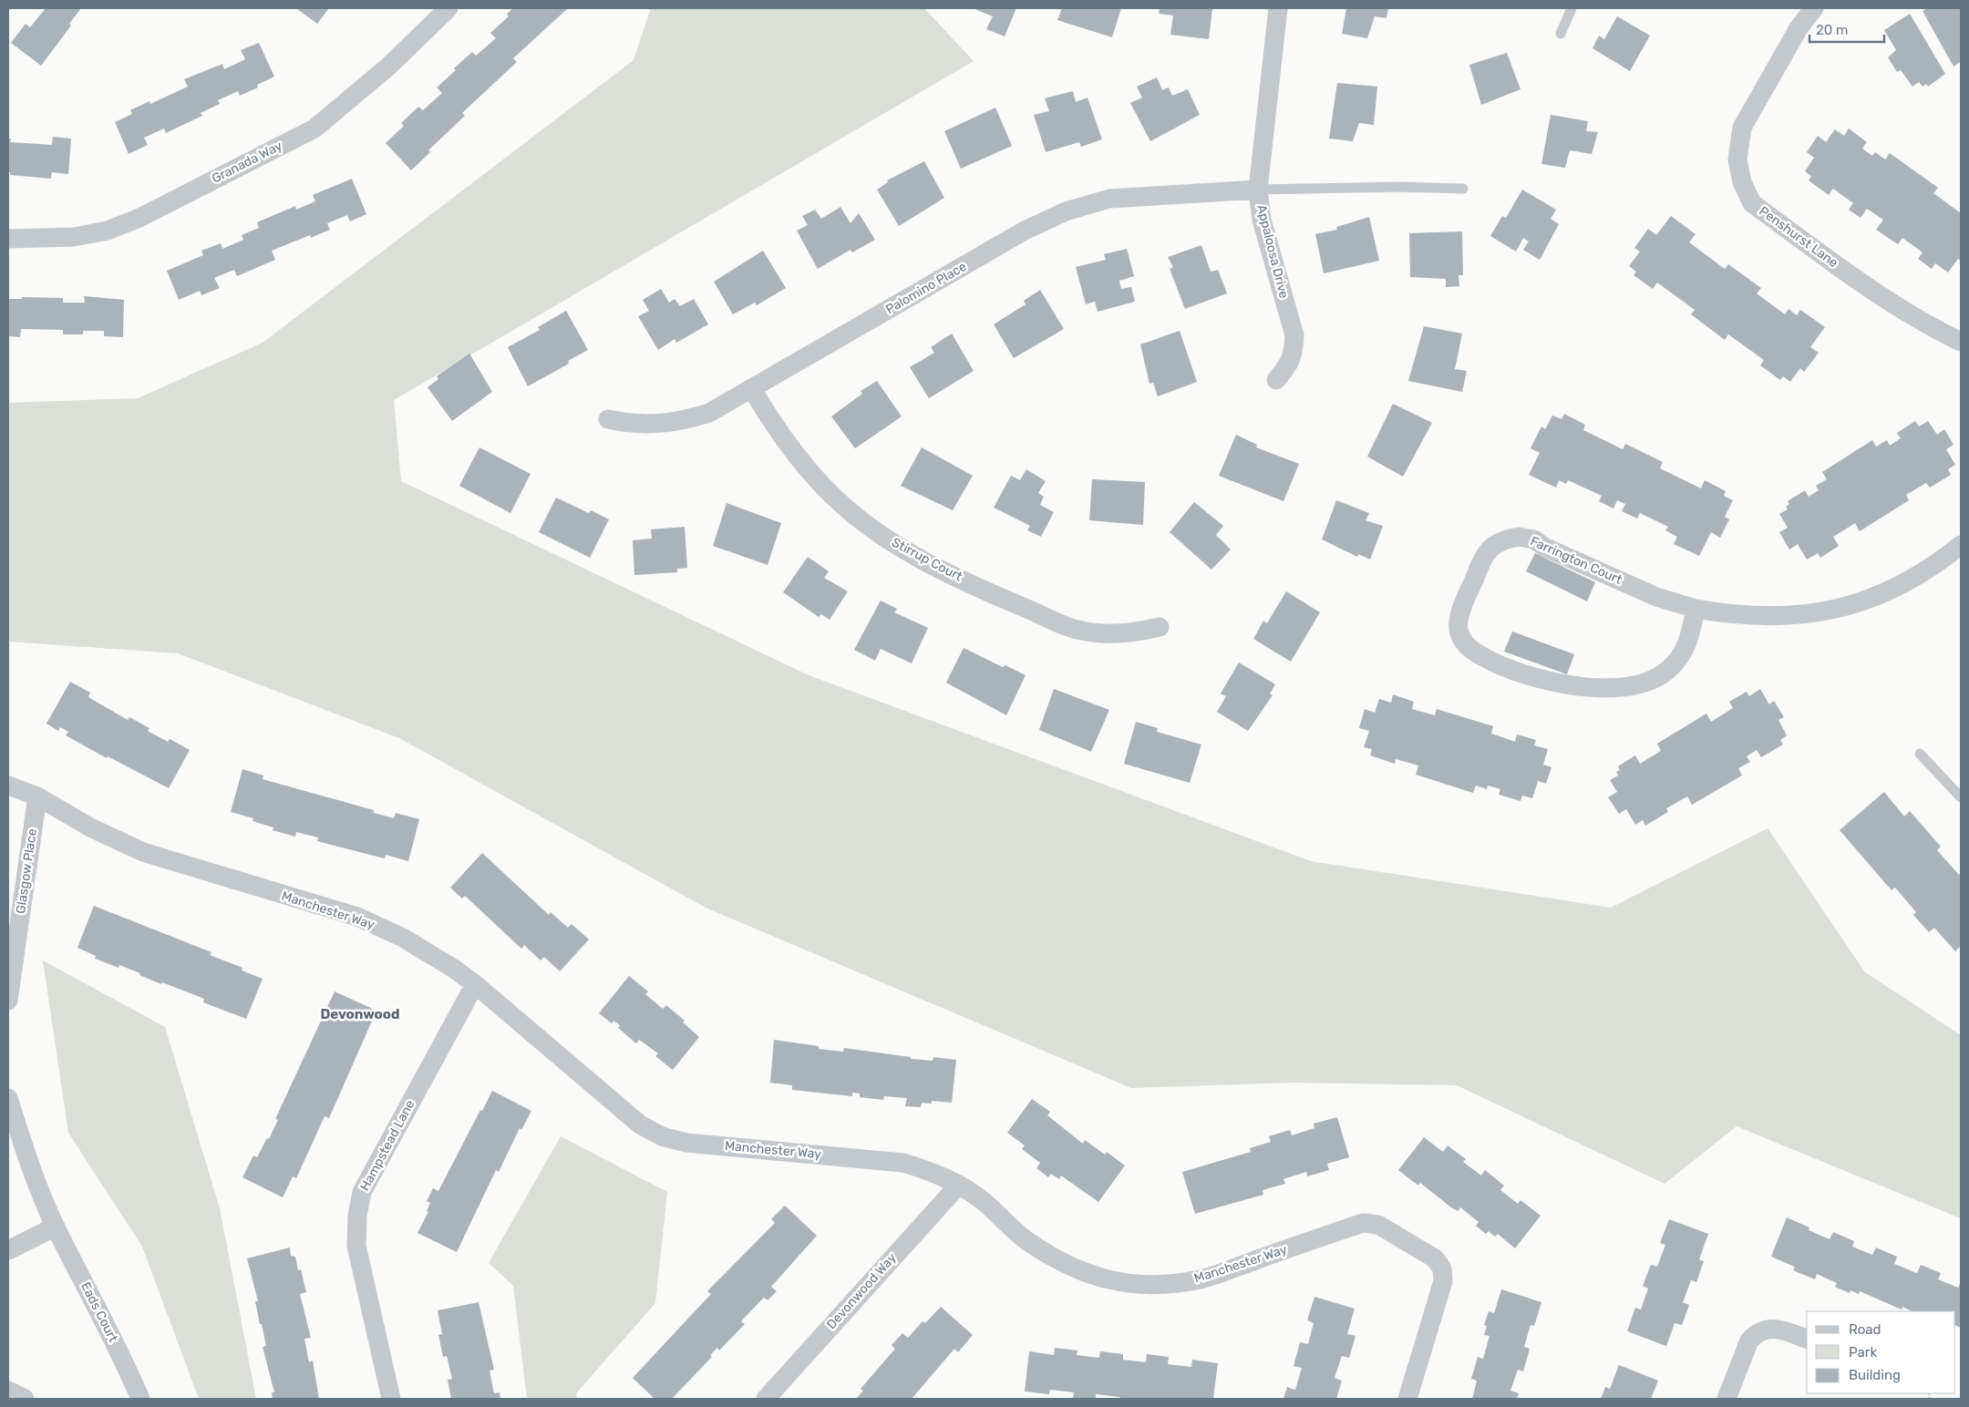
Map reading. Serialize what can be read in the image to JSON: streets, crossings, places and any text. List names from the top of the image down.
{
  "streets": {
    "street": [
      "Granada Way",
      "Penshurst Lane",
      "Appaloosa Drive",
      "Palomino Place",
      "Stirrup Court",
      "Farrington Court",
      "Glasgow Place",
      "Manchester Way",
      "Hampstead Lane",
      "Devonwood Way",
      "Eads Court"
    ]
  },
  "crossings": [
    ["Appaloosa Drive", "Palomino Place"],
    ["Palomino Place", "Stirrup Court"],
    ["Glasgow Place", "Manchester Way"],
    ["Manchester Way", "Hampstead Lane"],
    ["Manchester Way", "Devonwood Way"]
  ],
  "districts": ["Devonwood"],
  "legend": ["Road", "Park", "Building"],
  "scale_bar": "20 m"
}
